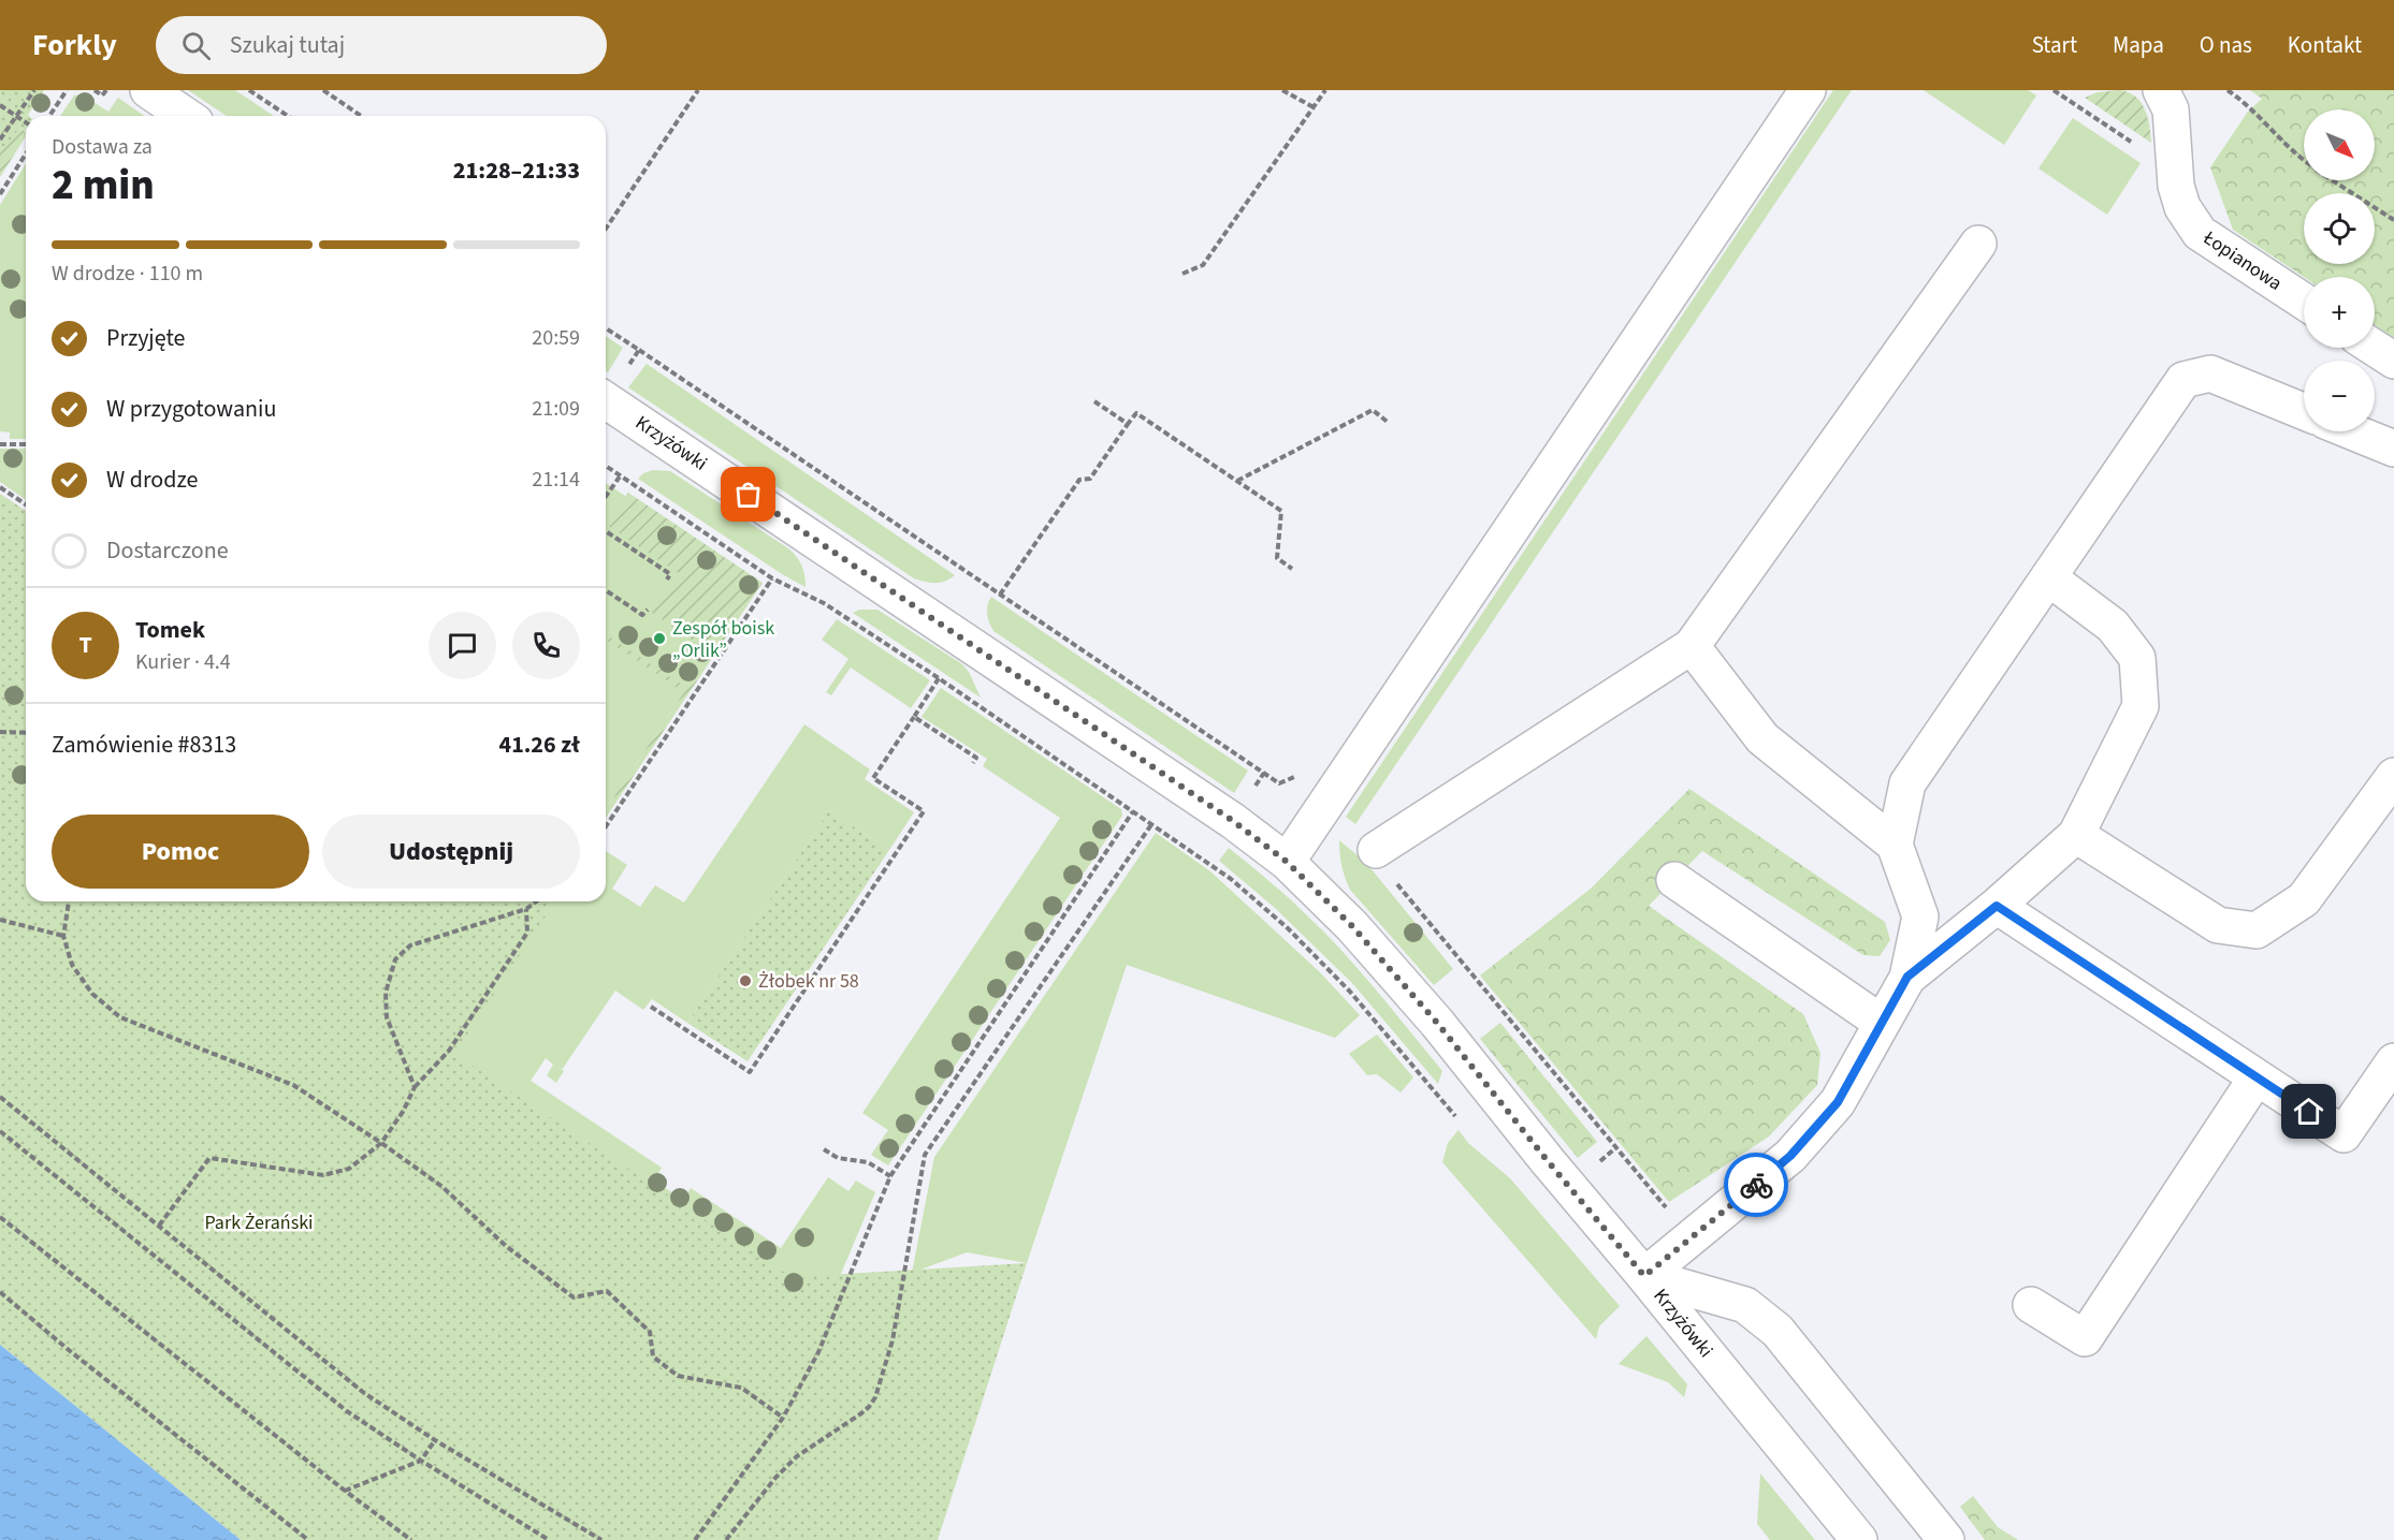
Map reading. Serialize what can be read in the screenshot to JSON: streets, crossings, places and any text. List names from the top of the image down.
{
  "streets": {
    "street": ["Łopianowa", "Krzyżówki"]
  },
  "parks": ["Park Żerański"],
  "places": ["Zespół boisk „Orlik”", "Żłobek nr 58"],
  "north": "bottom right",
  "page": {
    "header": "Forkly",
    "search": "Szukaj tutaj",
    "nav": [
      "Start",
      "Mapa",
      "O nas",
      "Kontakt"
    ],
    "map_buttons": ["+", "−"],
    "heading": ["2 min", "Dostawa za", "21:28–21:33"],
    "panel": [
      "Tomek",
      "Kurier · 4.4",
      "Zamówienie #8313",
      "41.26 zł"
    ],
    "bar": "W drodze · 110 m",
    "list": [
      ["Przyjęte", "20:59"],
      ["W przygotowaniu", "21:09"],
      ["W drodze", "21:14"],
      "Dostarczone"
    ],
    "round": "T",
    "buttons": ["Pomoc", "Udostępnij"]
  }
}
